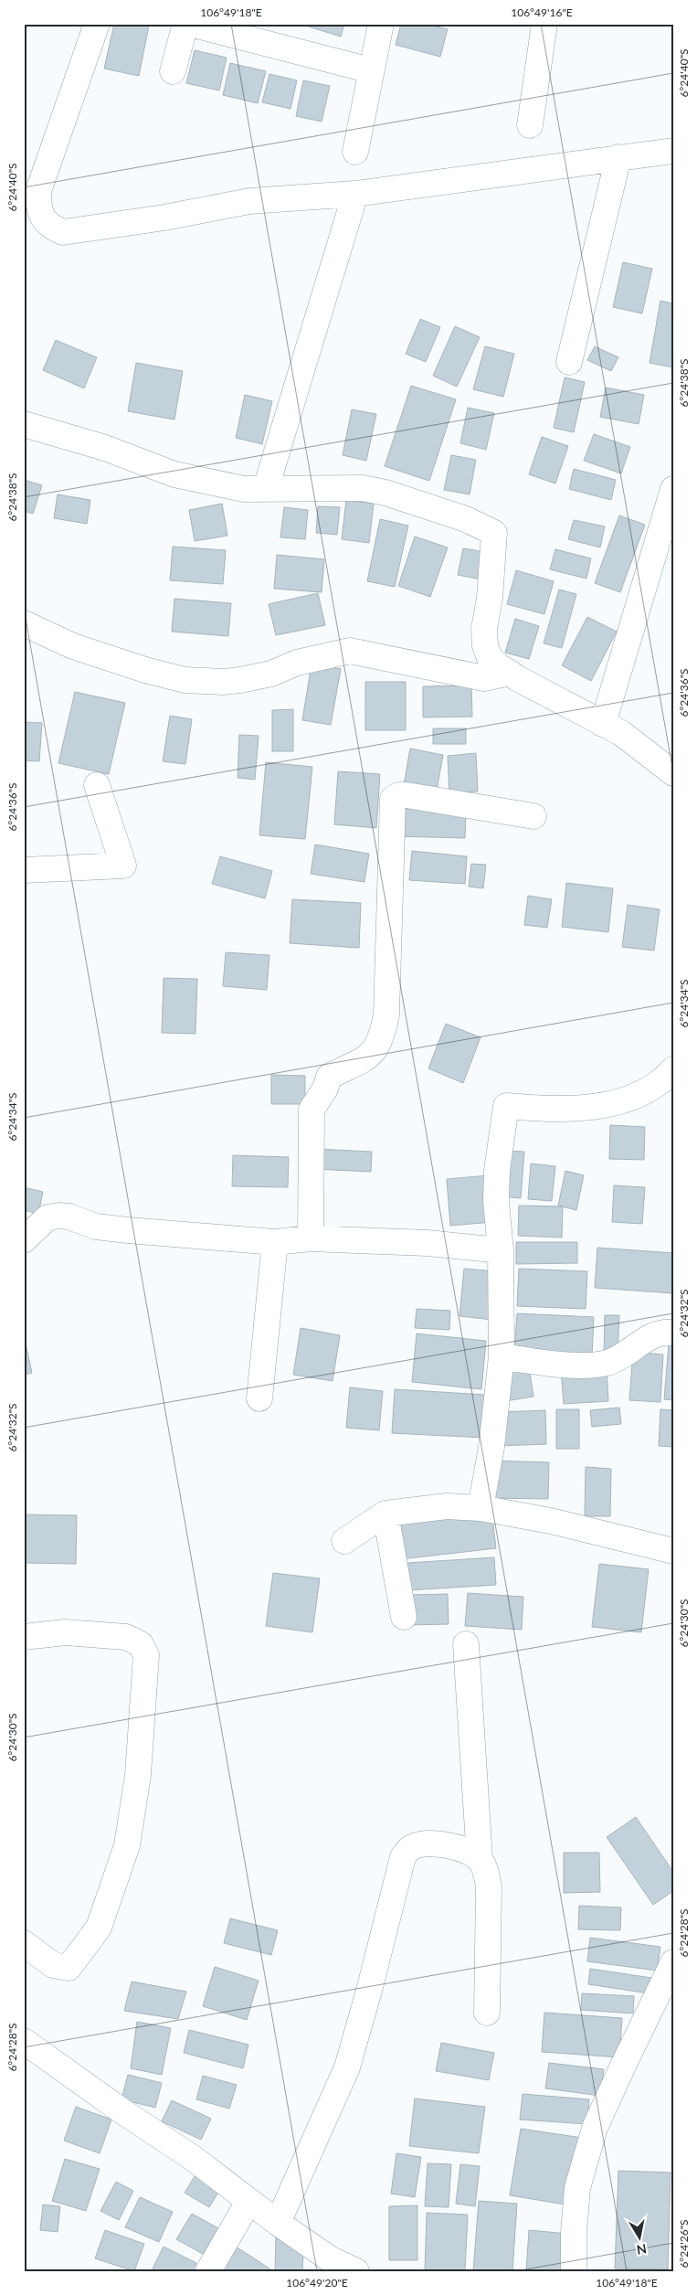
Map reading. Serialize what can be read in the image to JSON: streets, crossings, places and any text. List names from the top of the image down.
{
  "north": "bottom",
  "coordinates": [
    "106°49'18\"E",
    "106°49'16\"E",
    "6°24'40\"S",
    "6°24'38\"S",
    "6°24'36\"S",
    "6°24'34\"S",
    "6°24'32\"S",
    "6°24'30\"S",
    "6°24'28\"S",
    "6°24'26\"S",
    "106°49'20\"E"
  ]
}
